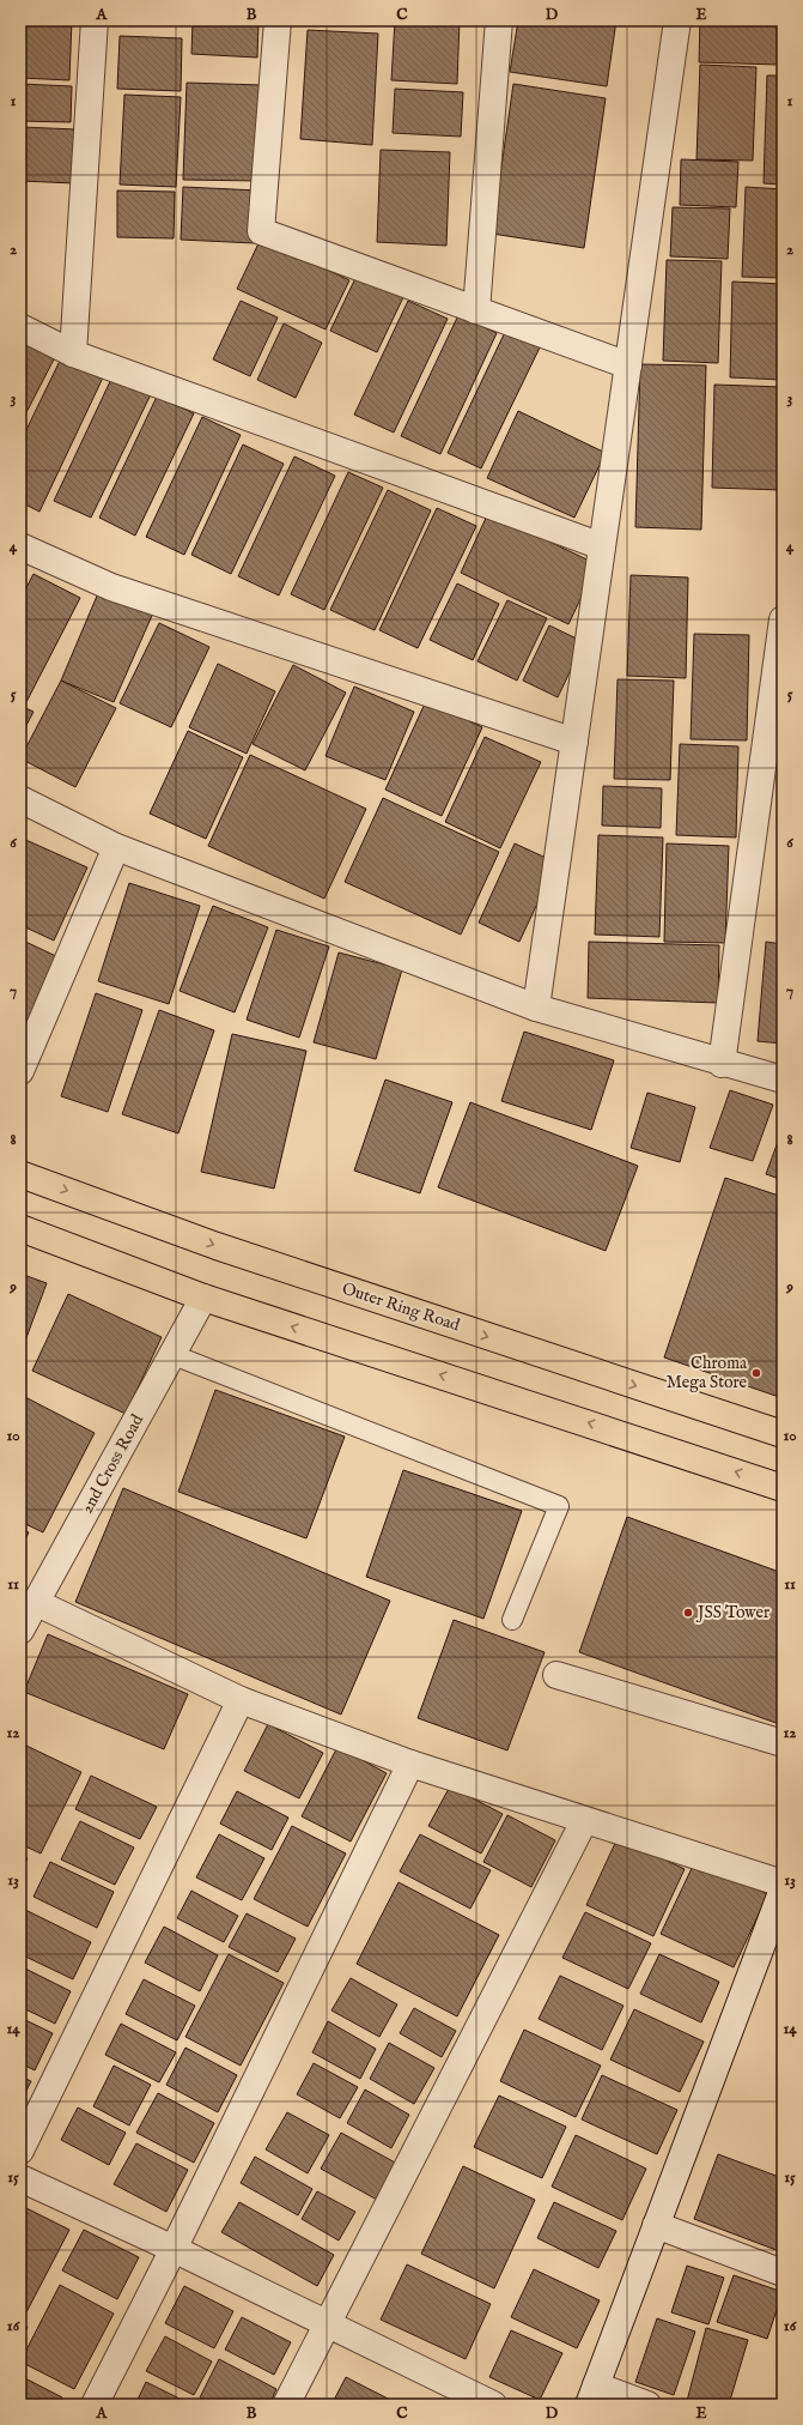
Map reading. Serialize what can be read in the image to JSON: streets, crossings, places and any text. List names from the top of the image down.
{
  "streets": {
    "highway": ["Outer Ring Road"],
    "street": ["2nd Cross Road"]
  },
  "places": ["Chroma Mega Store", "JSS Tower"],
  "grid": {
    "columns": [
      "A",
      "B",
      "C",
      "D",
      "E"
    ],
    "rows": [
      "1",
      "2",
      "3",
      "4",
      "5",
      "6",
      "7",
      "8",
      "9",
      "10",
      "11",
      "12",
      "13",
      "14",
      "15",
      "16"
    ]
  }
}
